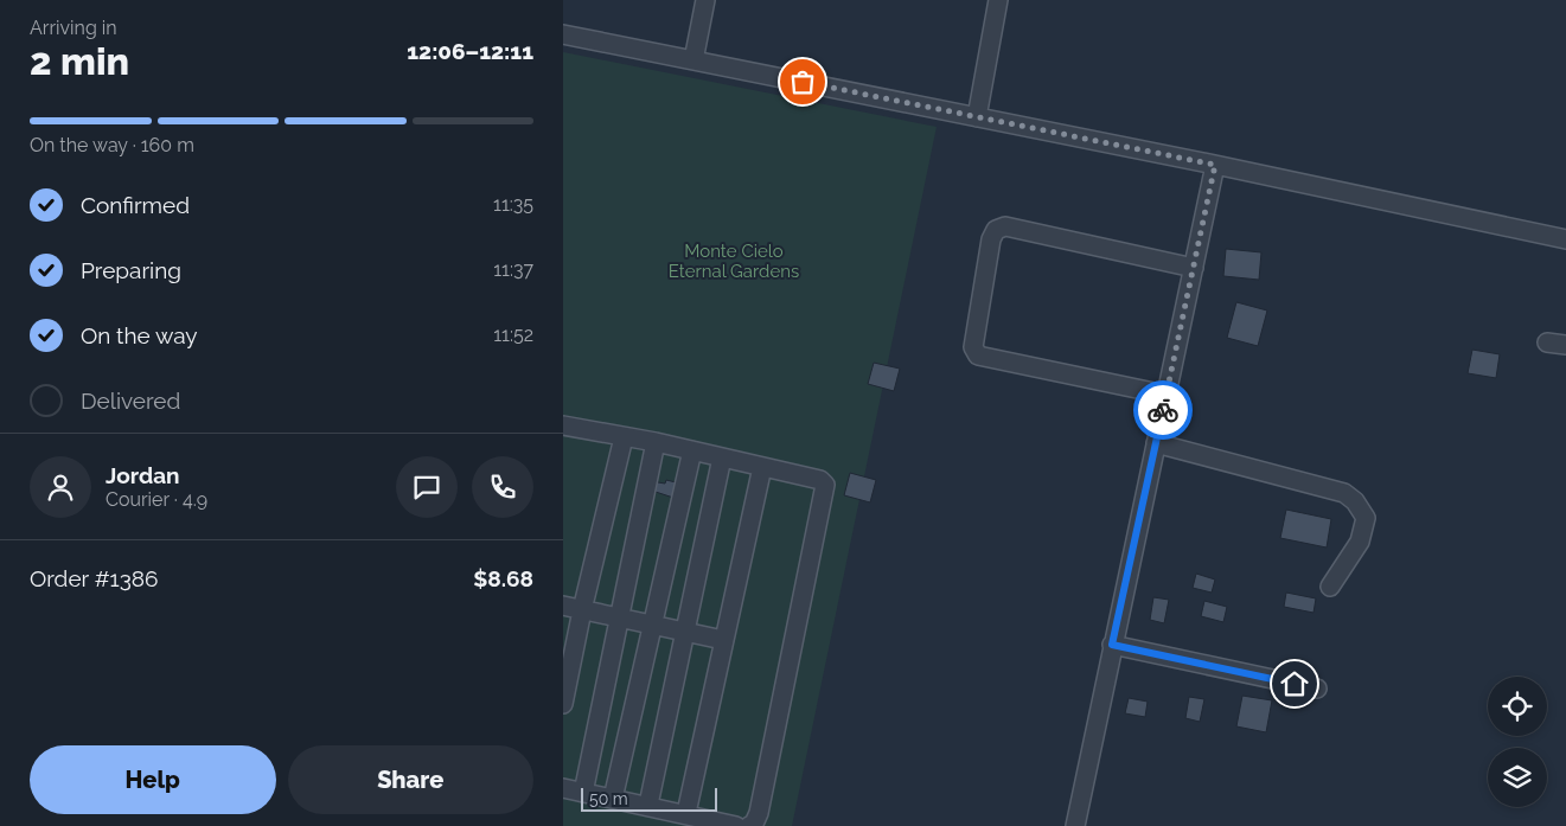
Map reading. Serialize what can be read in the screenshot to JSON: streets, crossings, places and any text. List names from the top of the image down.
{
  "parks": ["Monte Cielo Eternal Gardens"],
  "scale_bar": "50 m",
  "page": {
    "heading": ["2 min", "Arriving in", "12:06–12:11"],
    "panel": [
      "Jordan",
      "Courier · 4.9",
      "Order #1386",
      "$8.68"
    ],
    "bar": "On the way · 160 m",
    "list": [
      ["Confirmed", "11:35"],
      ["Preparing", "11:37"],
      ["On the way", "11:52"],
      "Delivered"
    ],
    "buttons": ["Help", "Share"],
    "scale": "50 m"
  }
}
